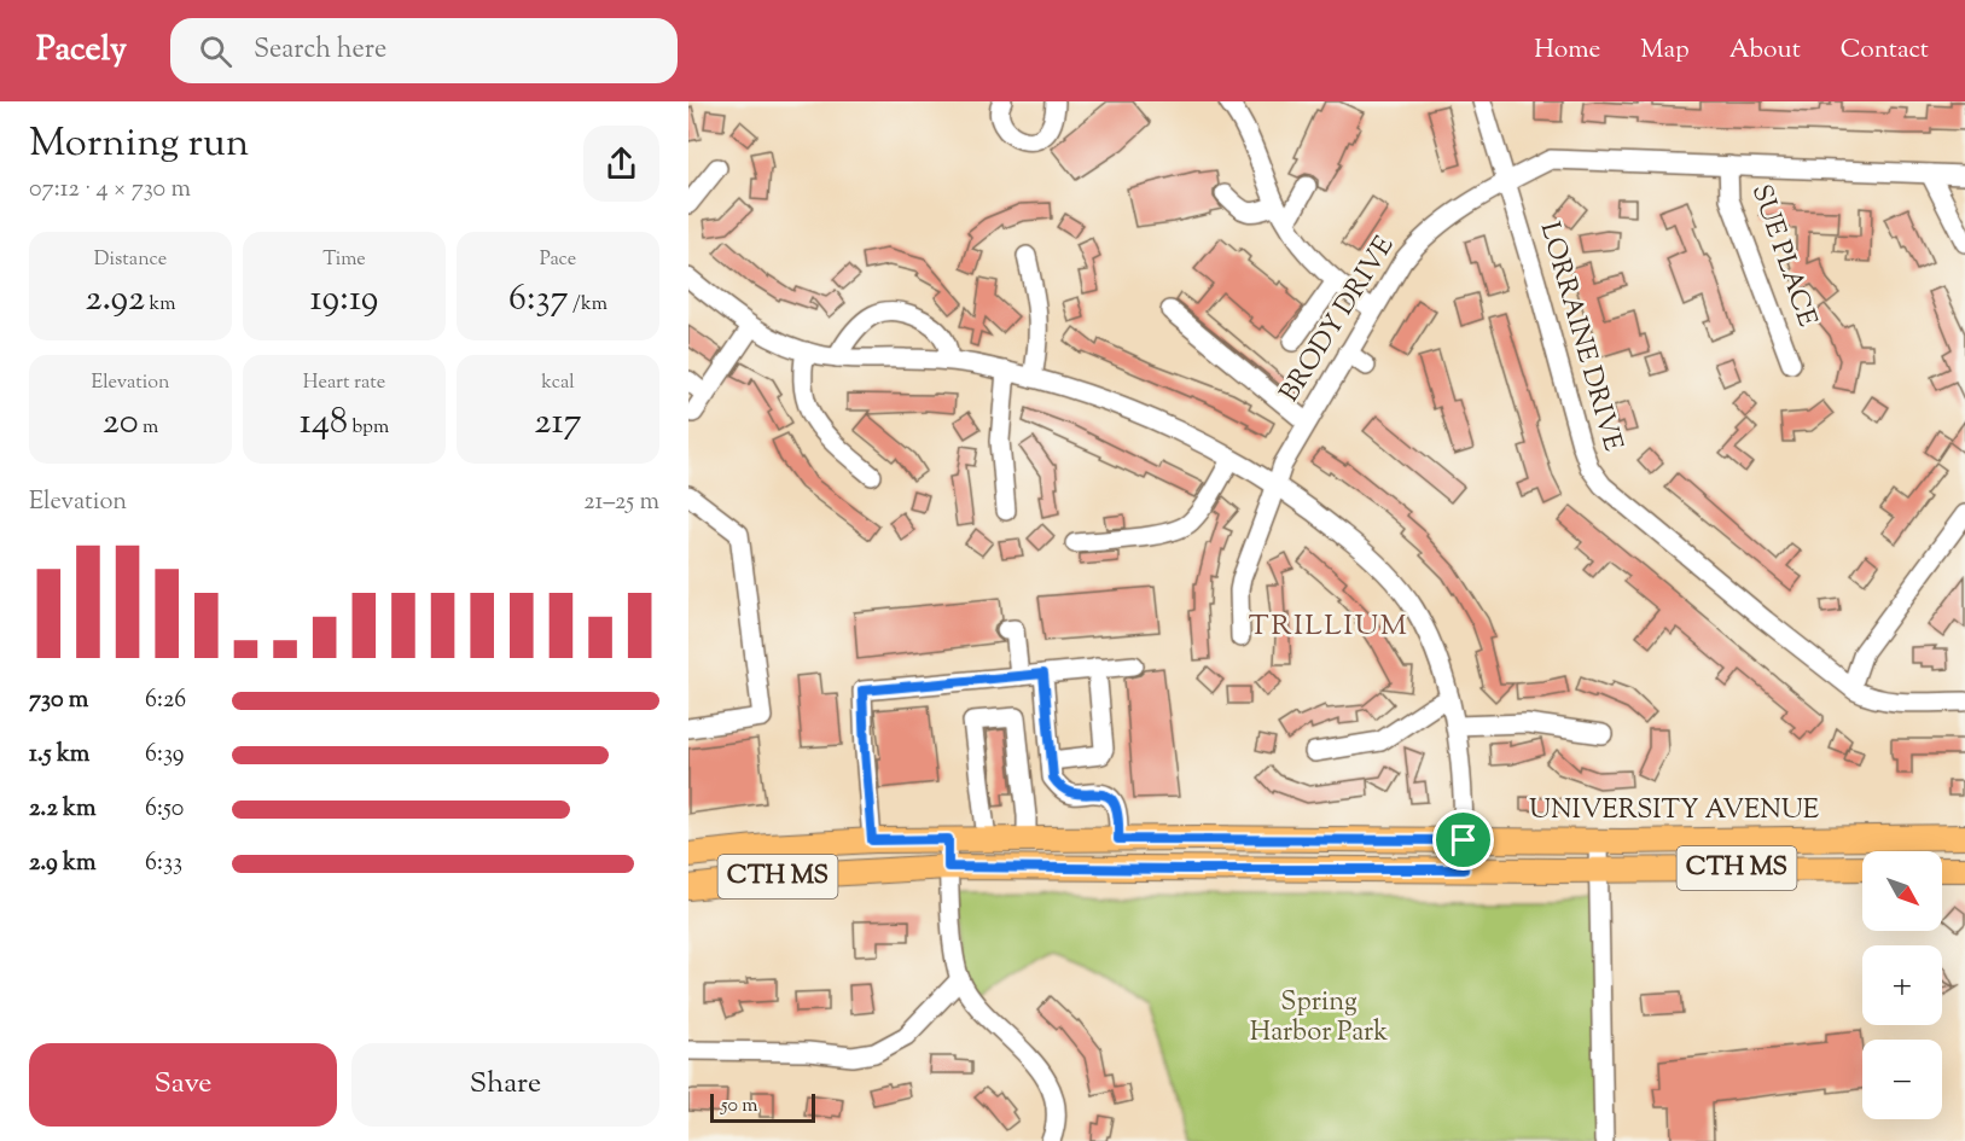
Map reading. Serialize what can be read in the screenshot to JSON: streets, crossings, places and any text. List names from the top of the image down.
{
  "streets": {
    "main road": ["UNIVERSITY AVENUE", "CTH MS"],
    "street": ["SUE PLACE", "BRODY DRIVE", "LORRAINE DRIVE"]
  },
  "crossings": [
    ["SUE PLACE", "BRODY DRIVE"],
    ["BRODY DRIVE", "LORRAINE DRIVE"]
  ],
  "districts": ["TRILLIUM"],
  "parks": ["Spring Harbor Park"],
  "scale_bar": "50 m",
  "north": "bottom right",
  "page": {
    "header": "Pacely",
    "search": "Search here",
    "nav": [
      "Home",
      "Map",
      "About",
      "Contact"
    ],
    "heading": ["Morning run", "07:12 · 4 × 730 m"],
    "stats": [
      ["Distance", "2.92 km"],
      ["Time", "19:19"],
      ["Pace", "6:37 /km"],
      ["Elevation", "20 m"],
      ["Heart rate", "148 bpm"],
      ["kcal", "217"]
    ],
    "chart": ["Elevation", "21–25 m"],
    "list": [
      {
        "name": "730 m",
        "note": "6:26"
      },
      {
        "name": "1.5 km",
        "note": "6:39"
      },
      {
        "name": "2.2 km",
        "note": "6:50"
      },
      {
        "name": "2.9 km",
        "note": "6:33"
      }
    ],
    "map_buttons": ["+", "−"],
    "buttons": ["Save", "Share"],
    "scale": "50 m"
  }
}
